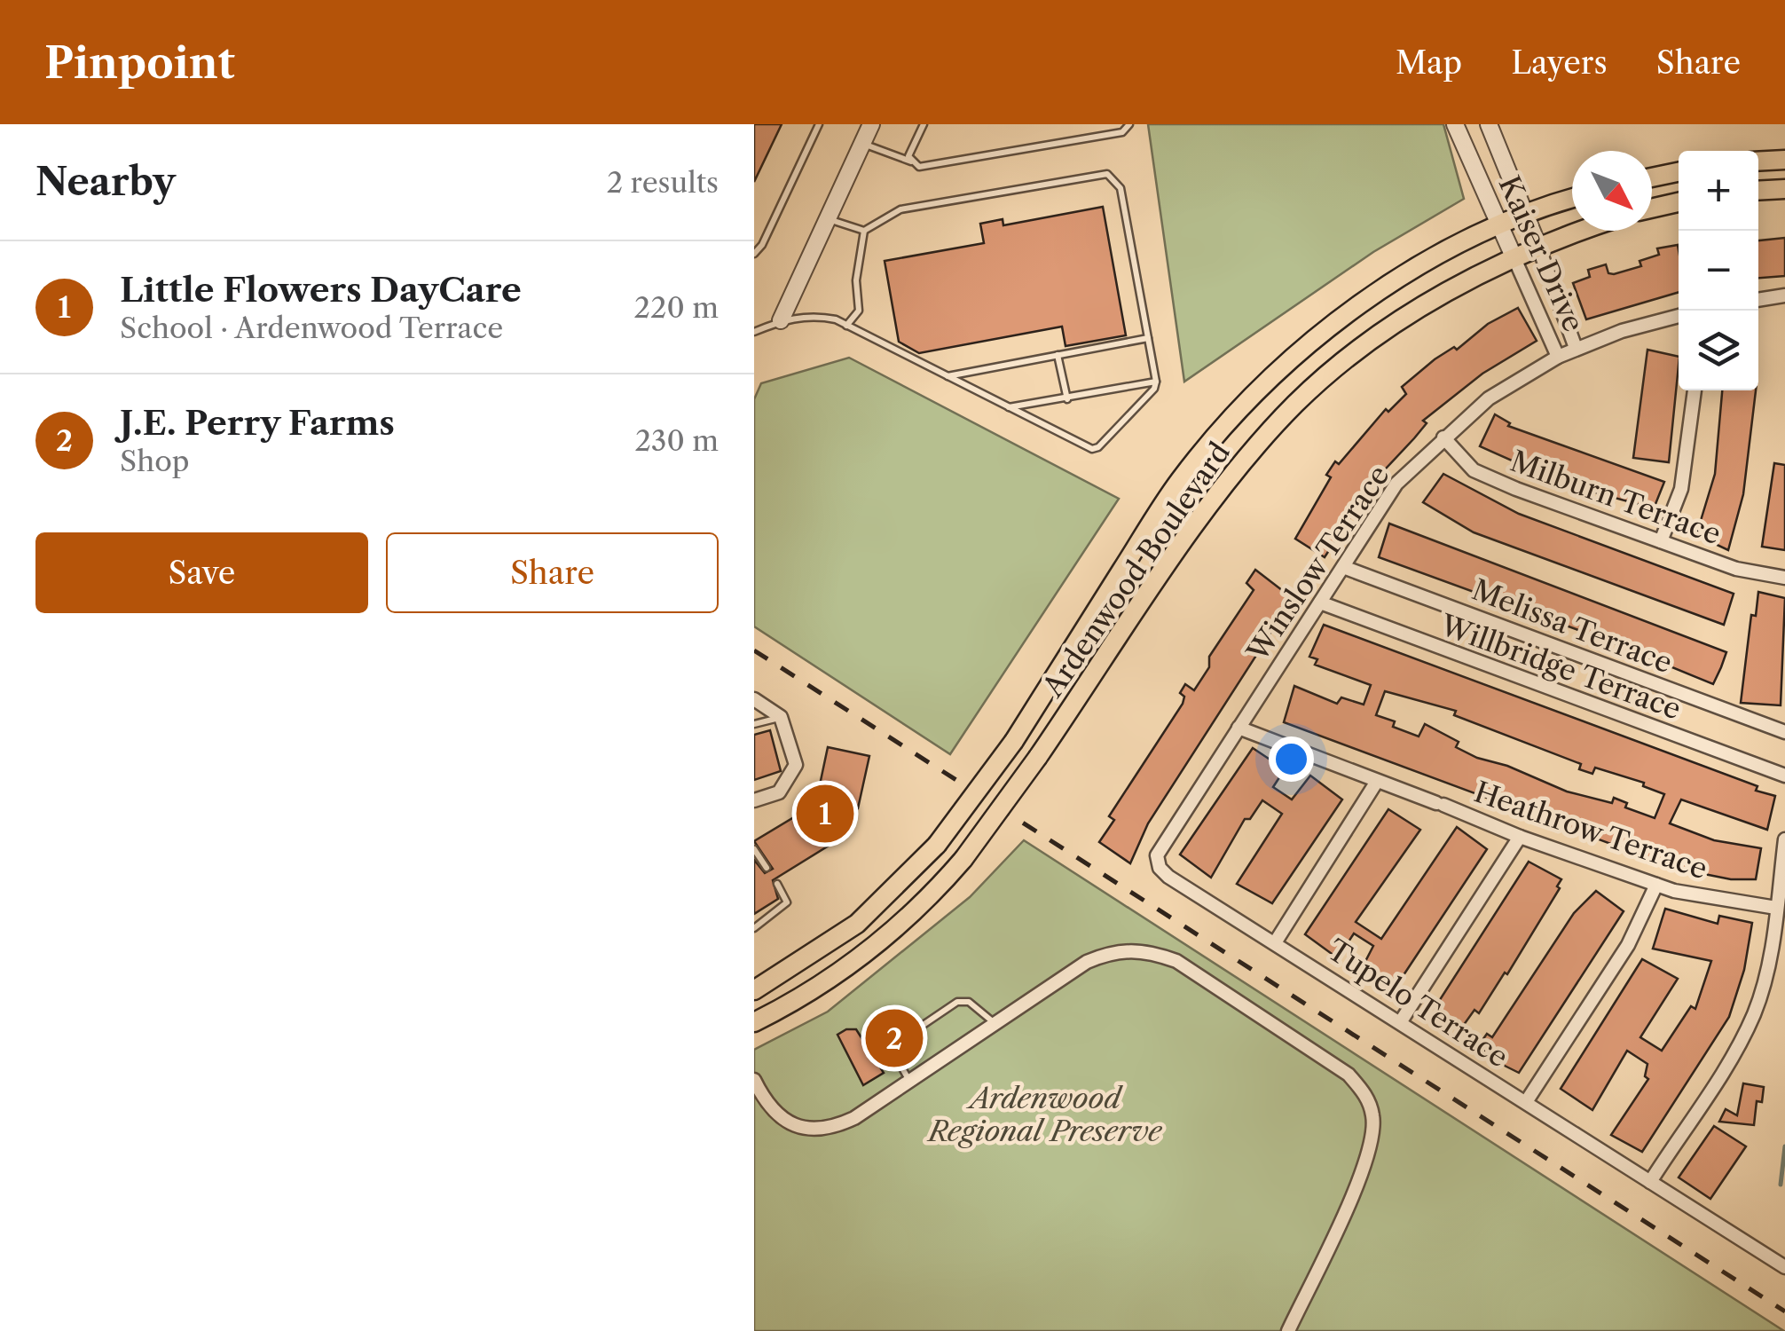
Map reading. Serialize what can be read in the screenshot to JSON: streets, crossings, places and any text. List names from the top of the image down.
{
  "streets": {
    "main road": ["Ardenwood Boulevard"],
    "street": [
      "Kaiser Drive",
      "Milburn Terrace",
      "Winslow Terrace",
      "Melissa Terrace",
      "Willbridge Terrace",
      "Heathrow Terrace",
      "Tupelo Terrace"
    ]
  },
  "crossings": [
    ["Kaiser Drive", "Winslow Terrace"],
    ["Kaiser Drive", "Ardenwood Boulevard"],
    ["Milburn Terrace", "Winslow Terrace"],
    ["Winslow Terrace", "Melissa Terrace"],
    ["Winslow Terrace", "Willbridge Terrace"],
    ["Winslow Terrace", "Heathrow Terrace"],
    ["Winslow Terrace", "Tupelo Terrace"]
  ],
  "parks": ["Ardenwood Regional Preserve"],
  "north": "bottom right",
  "page": {
    "header": "Pinpoint",
    "nav": ["Map", "Layers", "Share"],
    "heading": ["Nearby", "2 results"],
    "map_buttons": ["+", "−"],
    "list": [
      {
        "mark": "1",
        "name": "Little Flowers DayCare",
        "note": "School · Ardenwood Terrace",
        "value": "220 m"
      },
      {
        "mark": "2",
        "name": "J.E. Perry Farms",
        "note": "Shop",
        "value": "230 m"
      }
    ],
    "buttons": ["Save", "Share"],
    "pins": ["1", "2"]
  }
}
